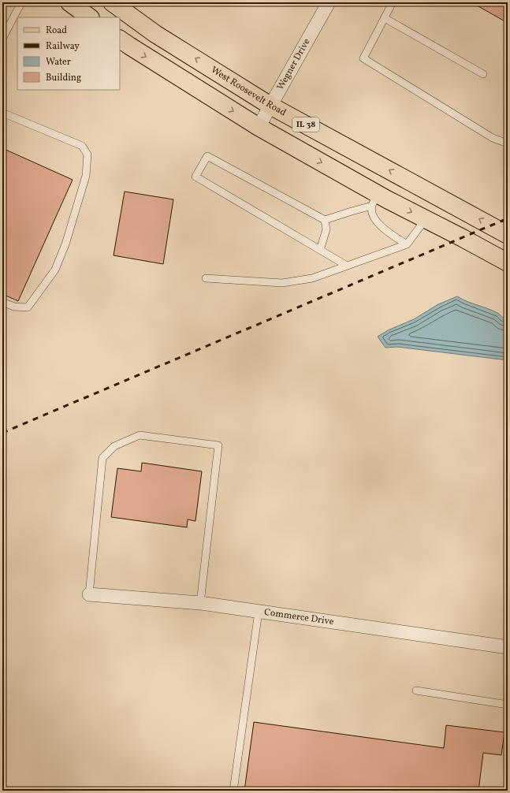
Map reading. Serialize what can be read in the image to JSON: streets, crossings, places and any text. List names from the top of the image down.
{
  "streets": {
    "main road": ["West Roosevelt Road", "IL 38"],
    "street": ["Wegner Drive", "Commerce Drive"]
  },
  "crossings": [
    ["Wegner Drive", "West Roosevelt Road"],
    ["Wegner Drive", "IL 38"]
  ],
  "legend": [
    "Road",
    "Railway",
    "Water",
    "Building"
  ]
}
